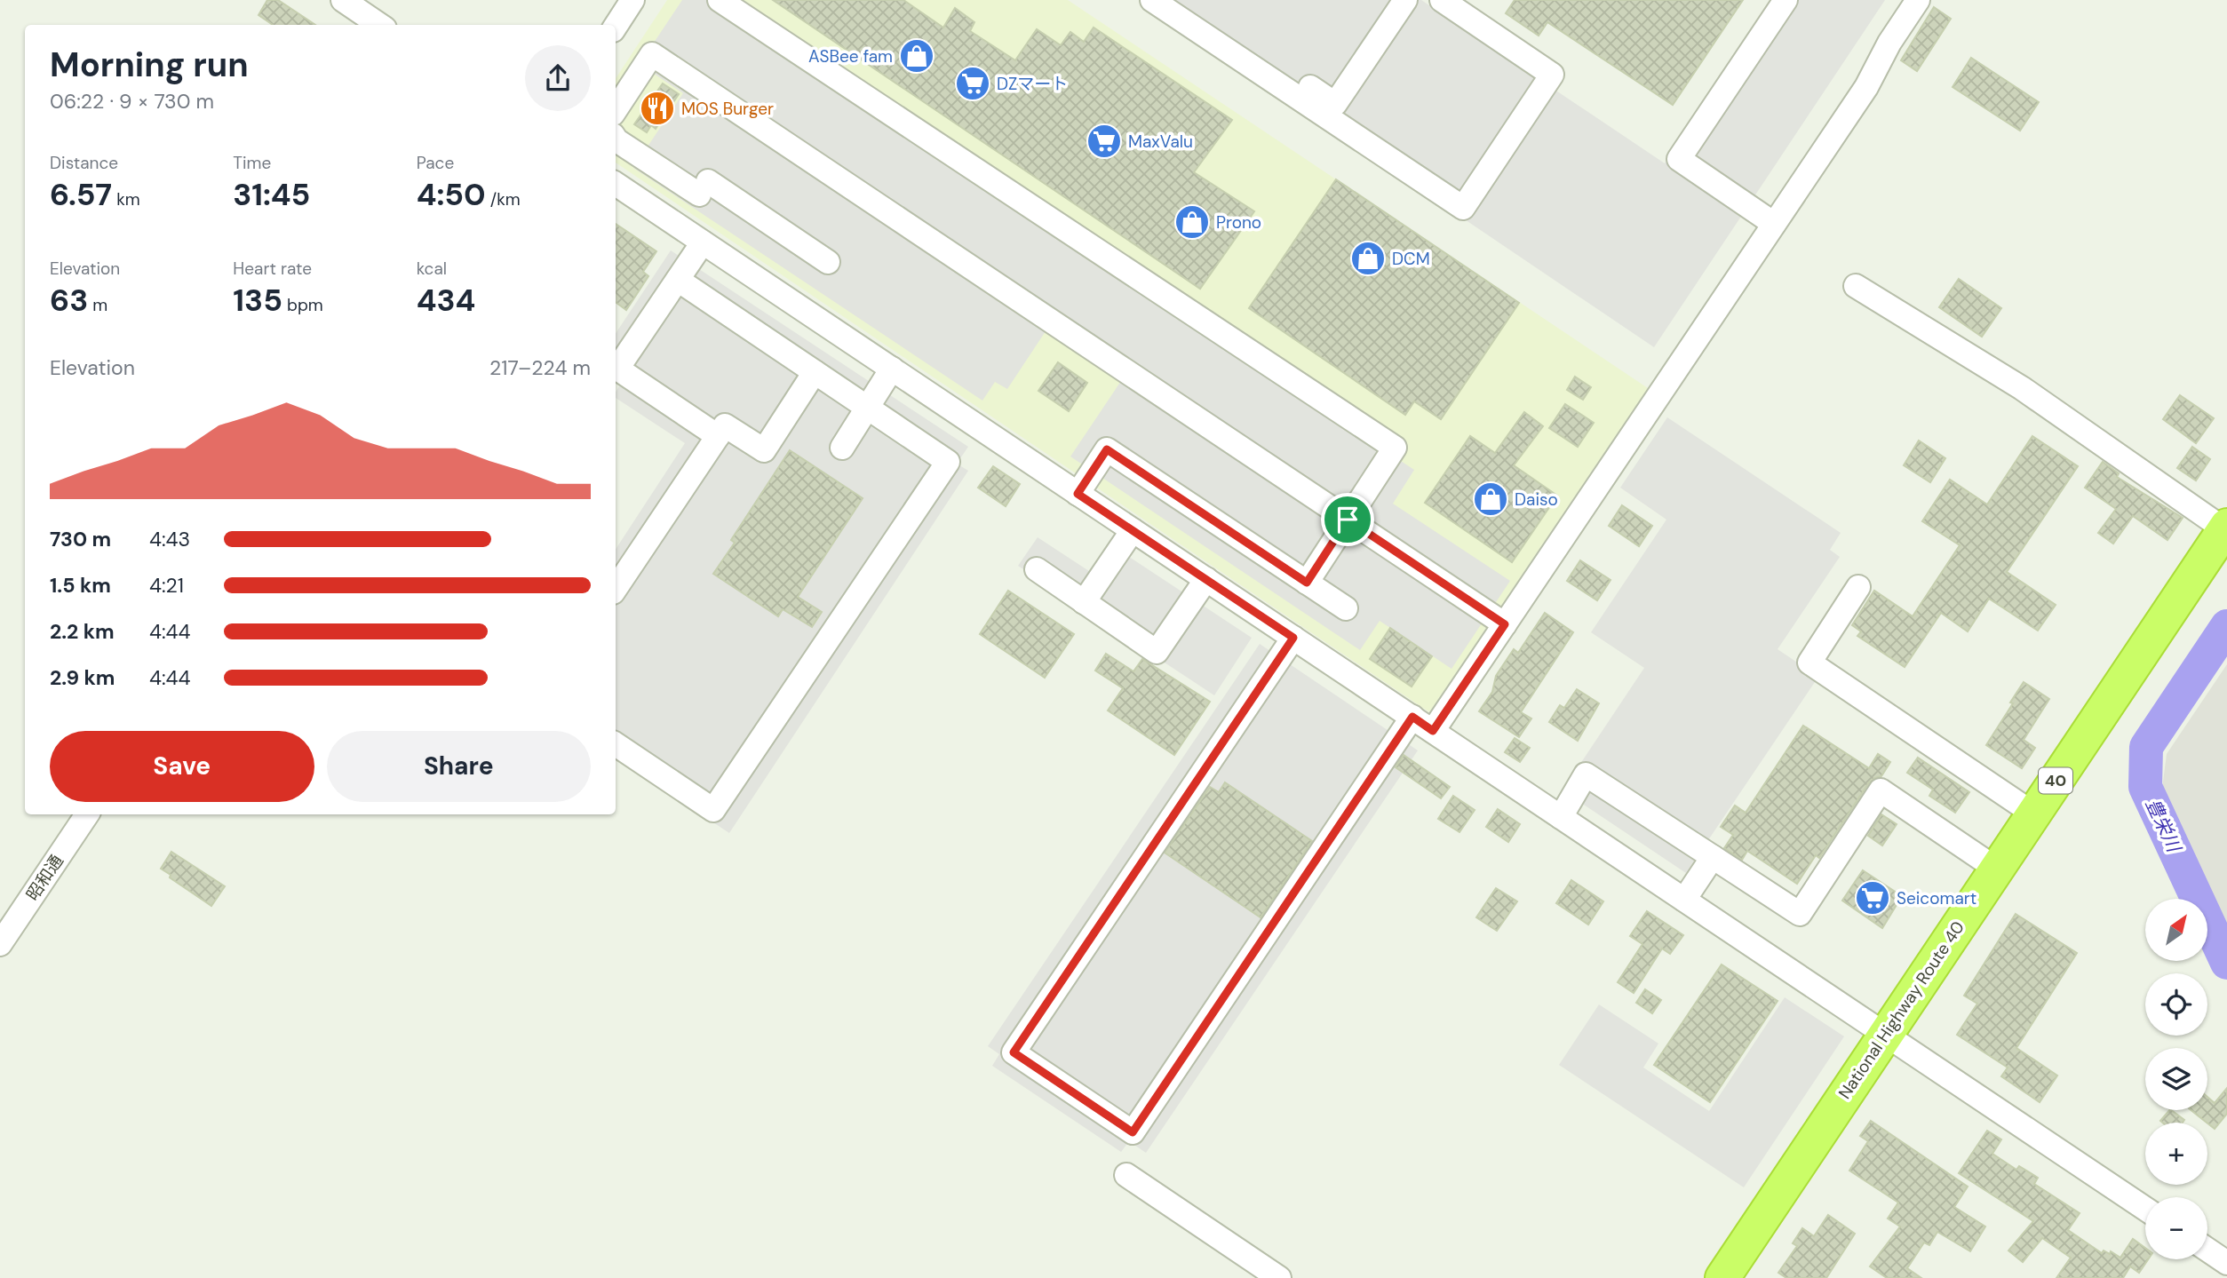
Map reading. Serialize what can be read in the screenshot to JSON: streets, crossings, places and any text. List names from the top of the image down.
{
  "streets": {
    "highway": ["40", "National Highway Route 40"],
    "street": ["昭和通"]
  },
  "water": ["豊栄川"],
  "places": {
    "shop": [
      "ASBee fam",
      "Prono",
      "DCM",
      "Daiso"
    ],
    "supermarket": ["DZマート", "MaxValu", "Seicomart"],
    "restaurant": ["MOS Burger"]
  },
  "north": "top right",
  "page": {
    "heading": ["Morning run", "06:22 · 9 × 730 m"],
    "stats": [
      ["Distance", "6.57 km"],
      ["Time", "31:45"],
      ["Pace", "4:50 /km"],
      ["Elevation", "63 m"],
      ["Heart rate", "135 bpm"],
      ["kcal", "434"]
    ],
    "chart": ["Elevation", "217–224 m"],
    "list": [
      {
        "name": "730 m",
        "note": "4:43"
      },
      {
        "name": "1.5 km",
        "note": "4:21"
      },
      {
        "name": "2.2 km",
        "note": "4:44"
      },
      {
        "name": "2.9 km",
        "note": "4:44"
      }
    ],
    "buttons": ["Save", "Share"],
    "map_buttons": ["+", "−"]
  }
}
